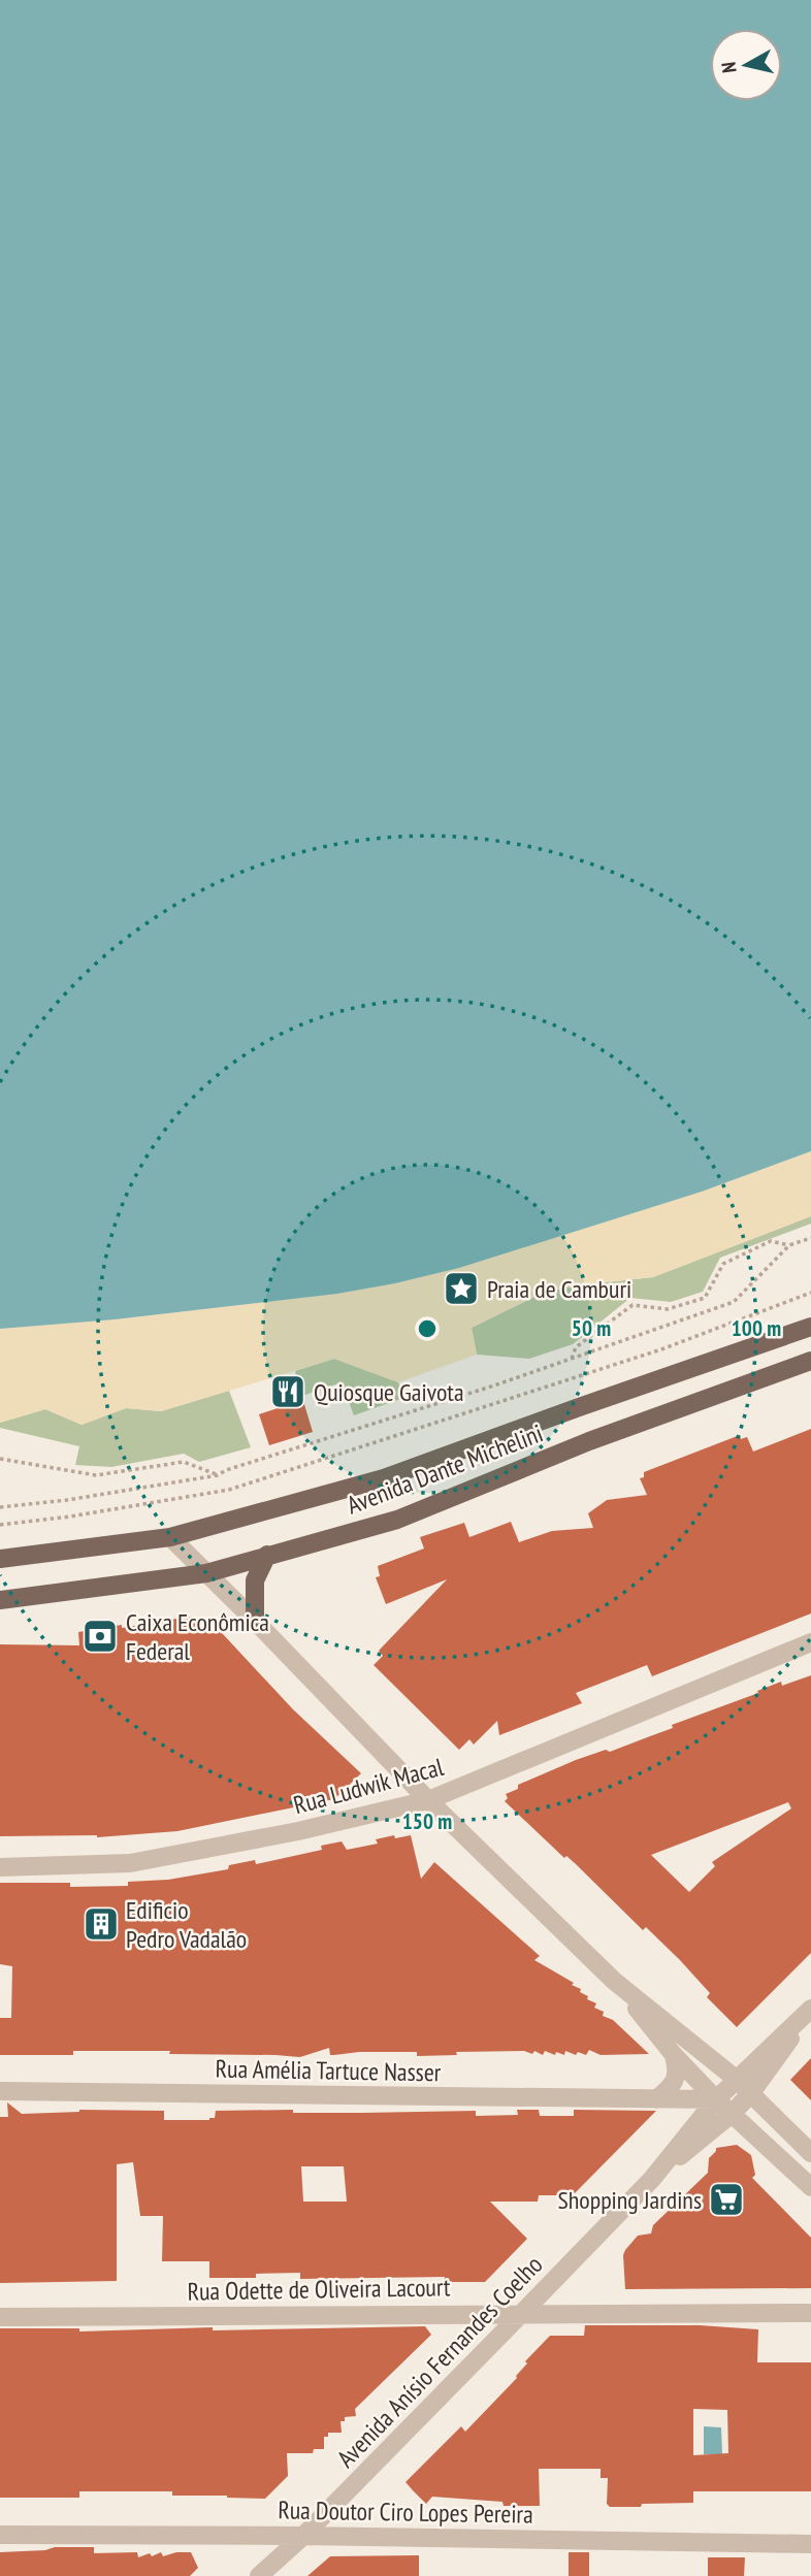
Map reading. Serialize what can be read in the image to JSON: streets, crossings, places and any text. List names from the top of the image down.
{
  "streets": {
    "main road": ["Avenida Dante Michelini"],
    "street": [
      "Rua Ludwik Macal",
      "Rua Amélia Tartuce Nasser",
      "Rua Odette de Oliveira Lacourt",
      "Avenida Anísio Fernandes Coelho",
      "Rua Doutor Ciro Lopes Pereira"
    ]
  },
  "crossings": [
    ["Rua Amélia Tartuce Nasser", "Avenida Anísio Fernandes Coelho"],
    ["Rua Odette de Oliveira Lacourt", "Avenida Anísio Fernandes Coelho"],
    ["Avenida Anísio Fernandes Coelho", "Rua Doutor Ciro Lopes Pereira"]
  ],
  "places": {
    "place": ["Praia de Camburi"],
    "restaurant": ["Quiosque Gaivota"],
    "bank": ["Caixa Econômica Federal"],
    "building": ["Edificio Pedro Vadalão"],
    "supermarket": ["Shopping Jardins"]
  },
  "north": "left",
  "rings": ["50 m", "100 m", "150 m"]
}
